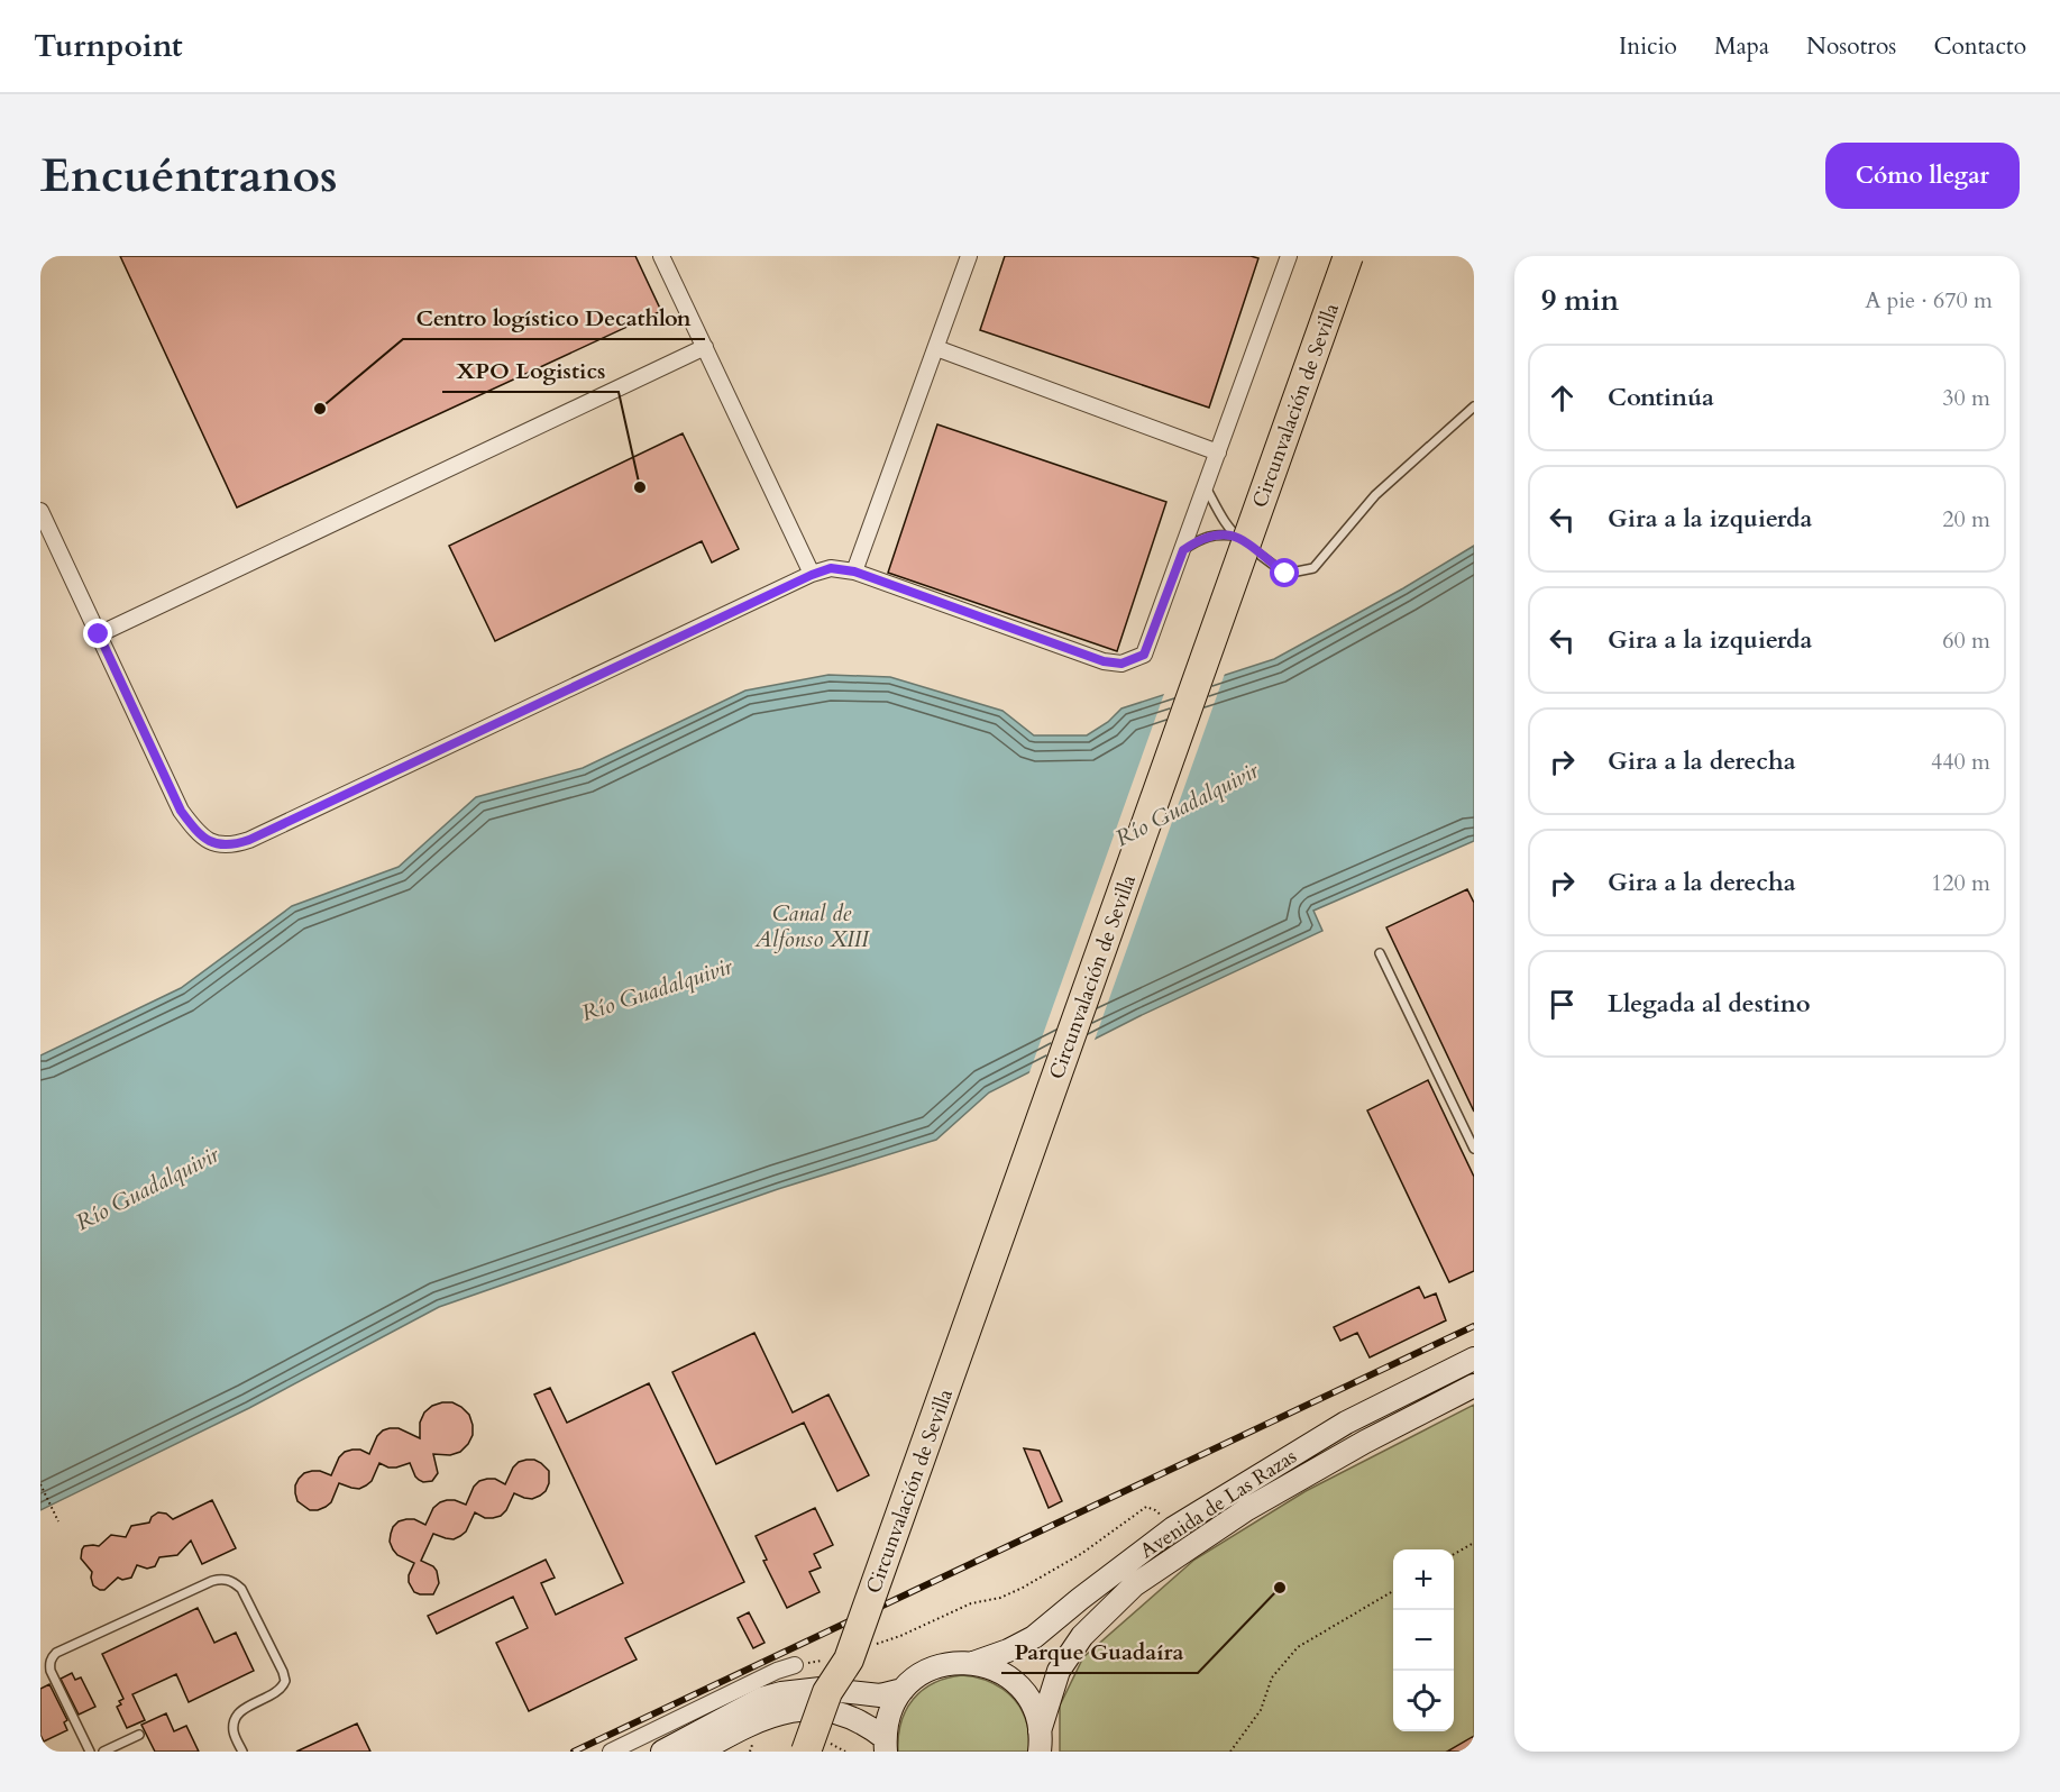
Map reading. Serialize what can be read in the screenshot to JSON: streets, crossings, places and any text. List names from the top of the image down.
{
  "streets": {
    "highway": ["Circunvalación de Sevilla"],
    "main road": ["Avenida de Las Razas"]
  },
  "water": ["Río Guadalquivir", "Canal de Alfonso XIII"],
  "places": ["Centro logístico Decathlon", "XPO Logistics", "Parque Guadaíra"],
  "page": {
    "header": "Turnpoint",
    "nav": [
      "Inicio",
      "Mapa",
      "Nosotros",
      "Contacto"
    ],
    "buttons": "Cómo llegar",
    "title": "Encuéntranos",
    "heading": ["9 min", "A pie · 670 m"],
    "list": [
      ["Continúa", "30 m"],
      ["Gira a la izquierda", "20 m"],
      ["Gira a la izquierda", "60 m"],
      ["Gira a la derecha", "440 m"],
      ["Gira a la derecha", "120 m"],
      "Llegada al destino"
    ],
    "map_buttons": ["+", "−"]
  }
}
